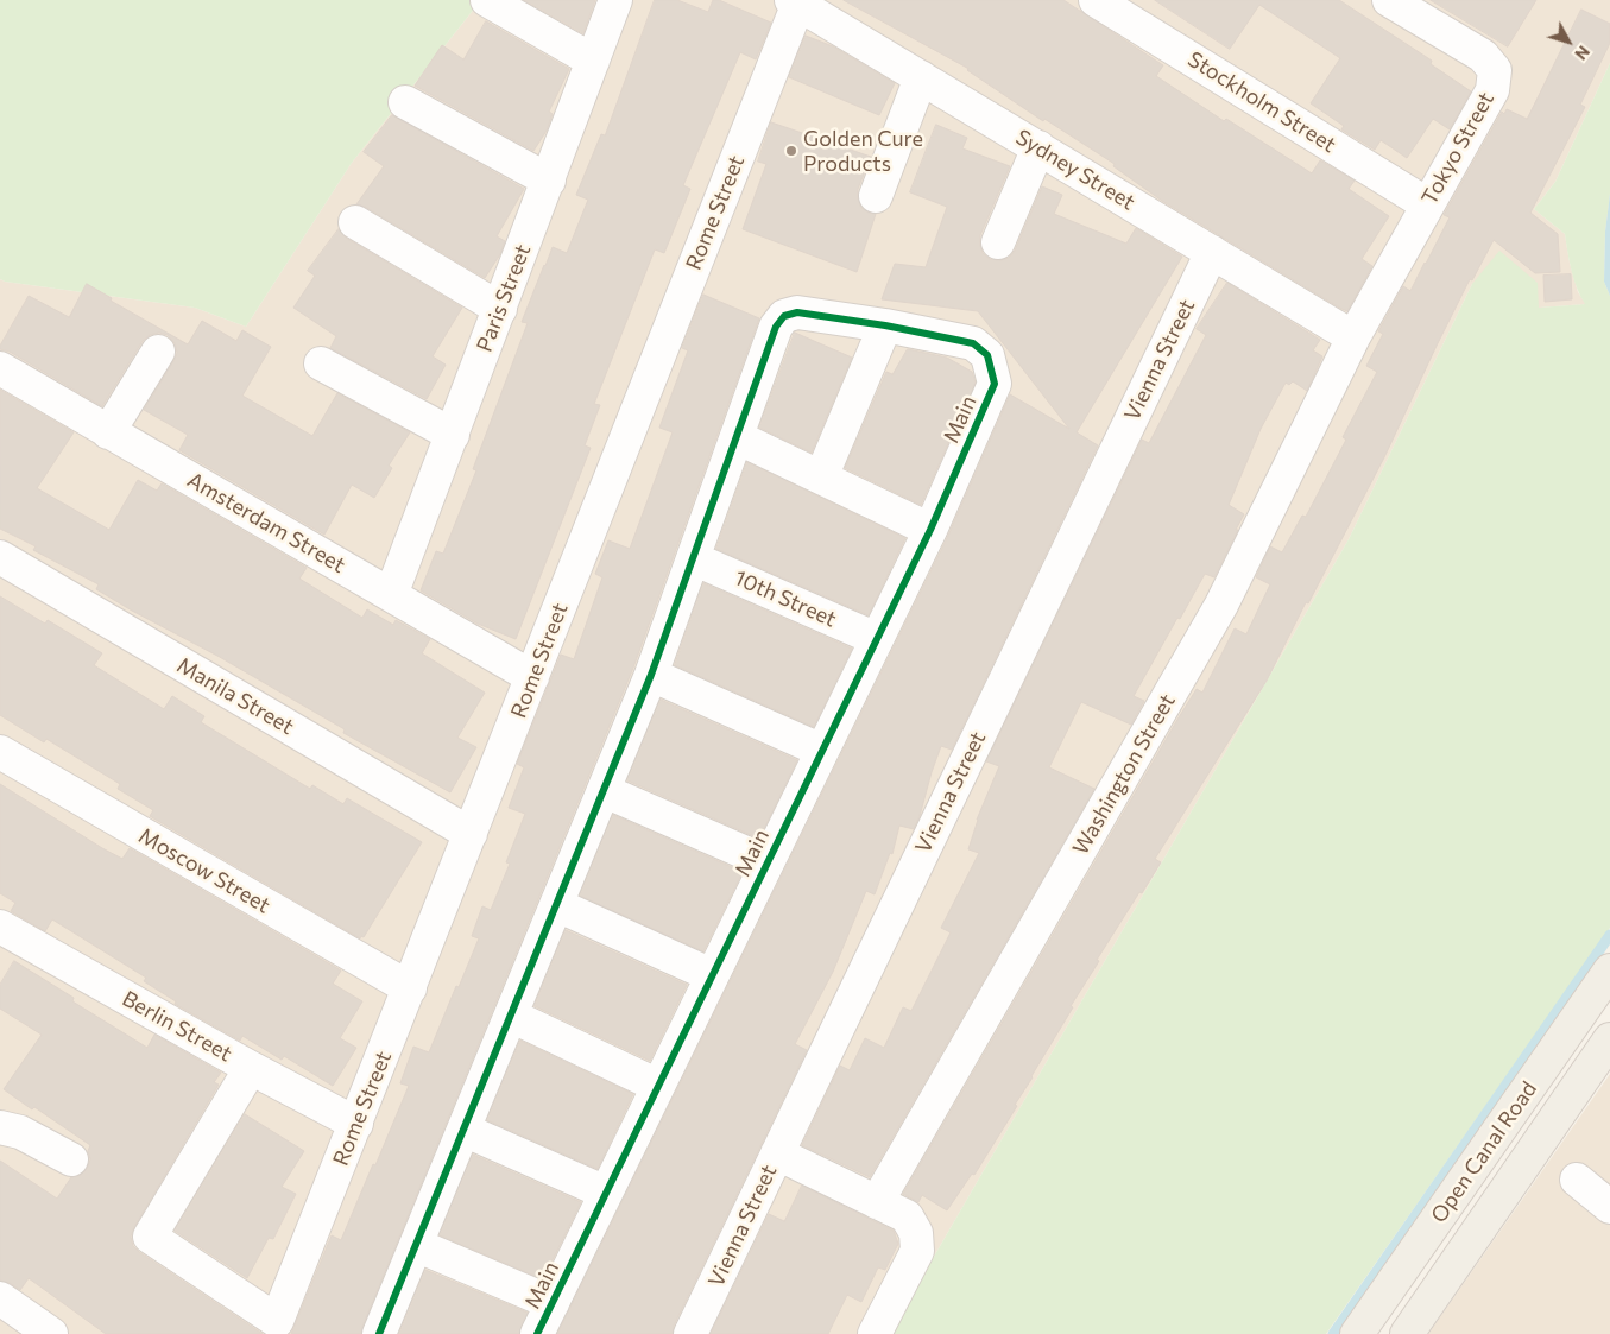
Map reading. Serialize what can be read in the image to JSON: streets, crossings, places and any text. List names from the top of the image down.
{
  "streets": {
    "main road": ["Open Canal Road"],
    "street": [
      "Stockholm Street",
      "Tokyo Street",
      "Sydney Street",
      "Rome Street",
      "Paris Street",
      "Vienna Street",
      "Main",
      "Amsterdam Street",
      "10th Street",
      "Manila Street",
      "Washington Street",
      "Moscow Street",
      "Berlin Street"
    ]
  },
  "crossings": [
    ["Stockholm Street", "Tokyo Street"],
    ["Tokyo Street", "Sydney Street"],
    ["Tokyo Street", "Washington Street"],
    ["Sydney Street", "Rome Street"],
    ["Sydney Street", "Vienna Street"],
    ["Sydney Street", "Washington Street"],
    ["Rome Street", "Amsterdam Street"],
    ["Rome Street", "Manila Street"],
    ["Rome Street", "Moscow Street"],
    ["Rome Street", "Berlin Street"],
    ["Paris Street", "Amsterdam Street"],
    ["Main", "10th Street"]
  ],
  "places": ["Golden Cure Products"],
  "north": "bottom right"
}
